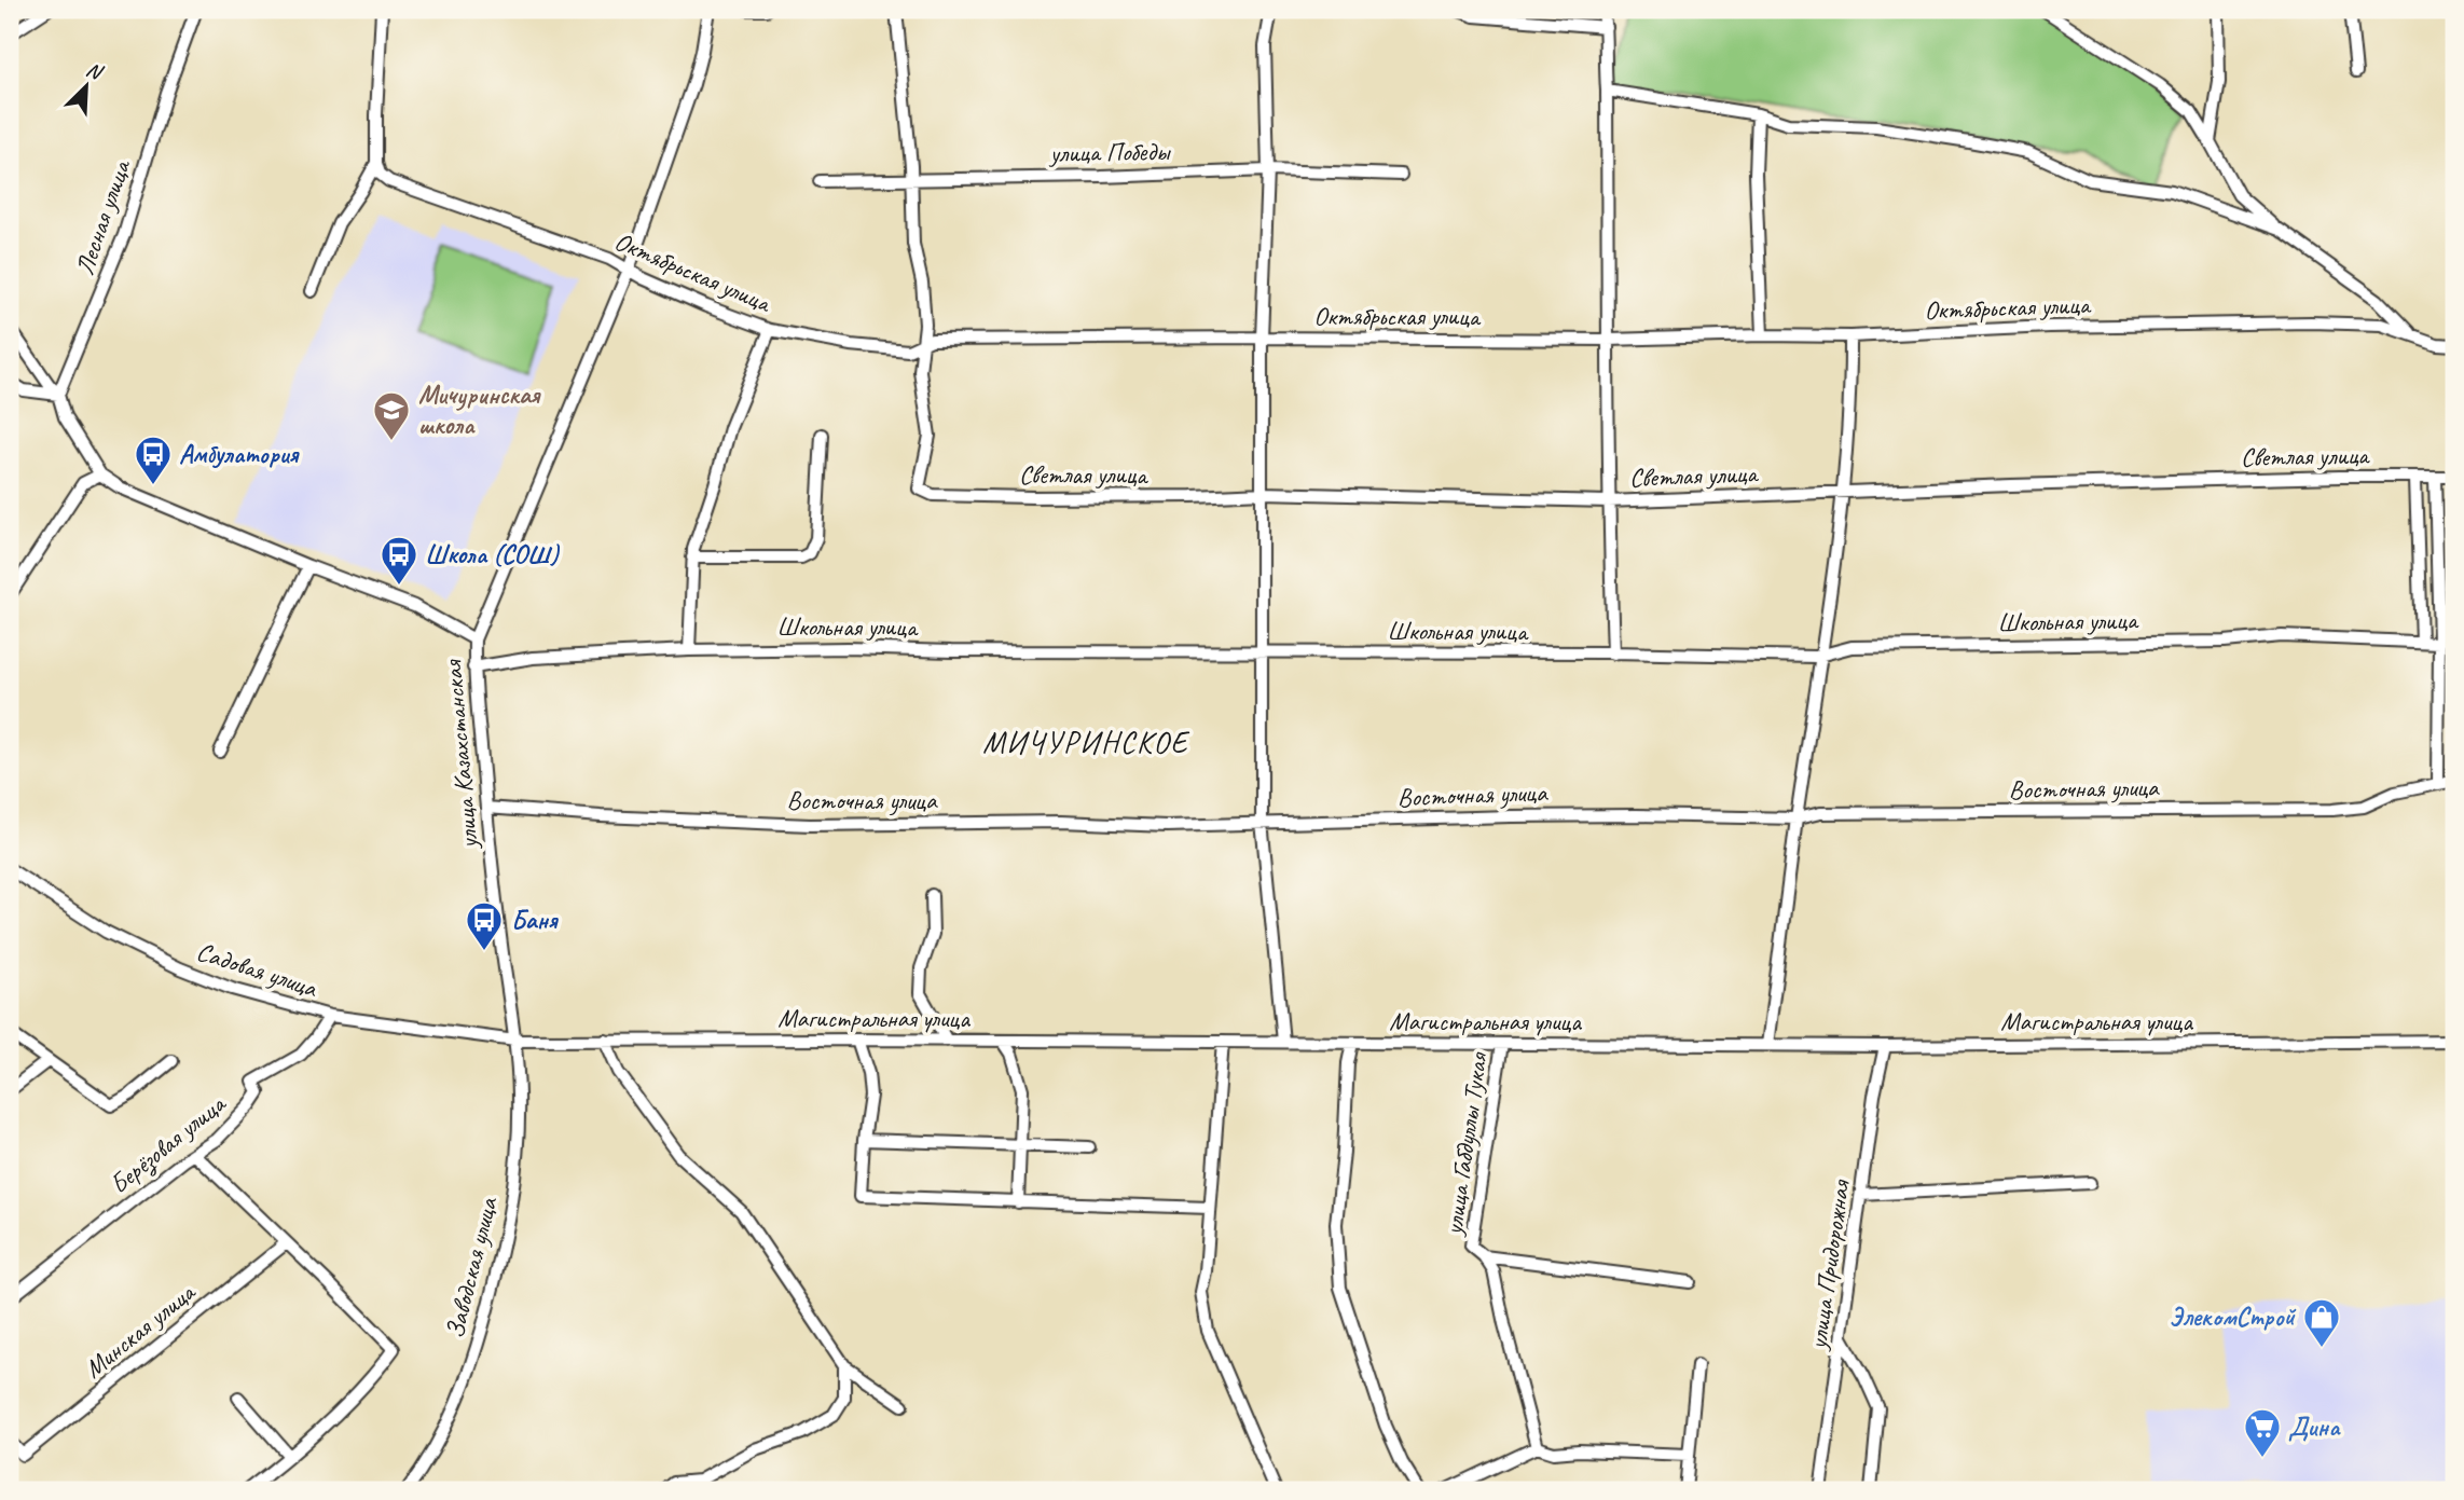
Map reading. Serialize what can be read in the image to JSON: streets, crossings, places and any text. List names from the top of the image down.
{
  "streets": {
    "street": [
      "улица Победы",
      "Лесная улица",
      "Октябрьская улица",
      "Светлая улица",
      "Школьная улица",
      "улица Казахстанская",
      "Восточная улица",
      "Садовая улица",
      "Магистральная улица",
      "Берёзовая улица",
      "улица Габдуллы Тукая",
      "улица Придорожная",
      "Заводская улица",
      "Минская улица"
    ]
  },
  "crossings": [
    ["Октябрьская улица", "Светлая улица"],
    ["Октябрьская улица", "улица Казахстанская"],
    ["Школьная улица", "улица Казахстанская"],
    ["улица Казахстанская", "Восточная улица"],
    ["улица Казахстанская", "Садовая улица"],
    ["улица Казахстанская", "Магистральная улица"],
    ["улица Казахстанская", "Заводская улица"],
    ["Садовая улица", "Магистральная улица"],
    ["Садовая улица", "Берёзовая улица"],
    ["Садовая улица", "Заводская улица"],
    ["Магистральная улица", "улица Габдуллы Тукая"],
    ["Магистральная улица", "улица Придорожная"],
    ["Магистральная улица", "Заводская улица"]
  ],
  "districts": ["МИЧУРИНСКОЕ"],
  "places": {
    "school or university": ["Мичуринская школа"],
    "bus stop": ["Амбулатория", "Школа (СОШ)", "Баня"],
    "shop": ["ЭлекомСтрой"],
    "supermarket": ["Дина"]
  },
  "north": "top right"
}
